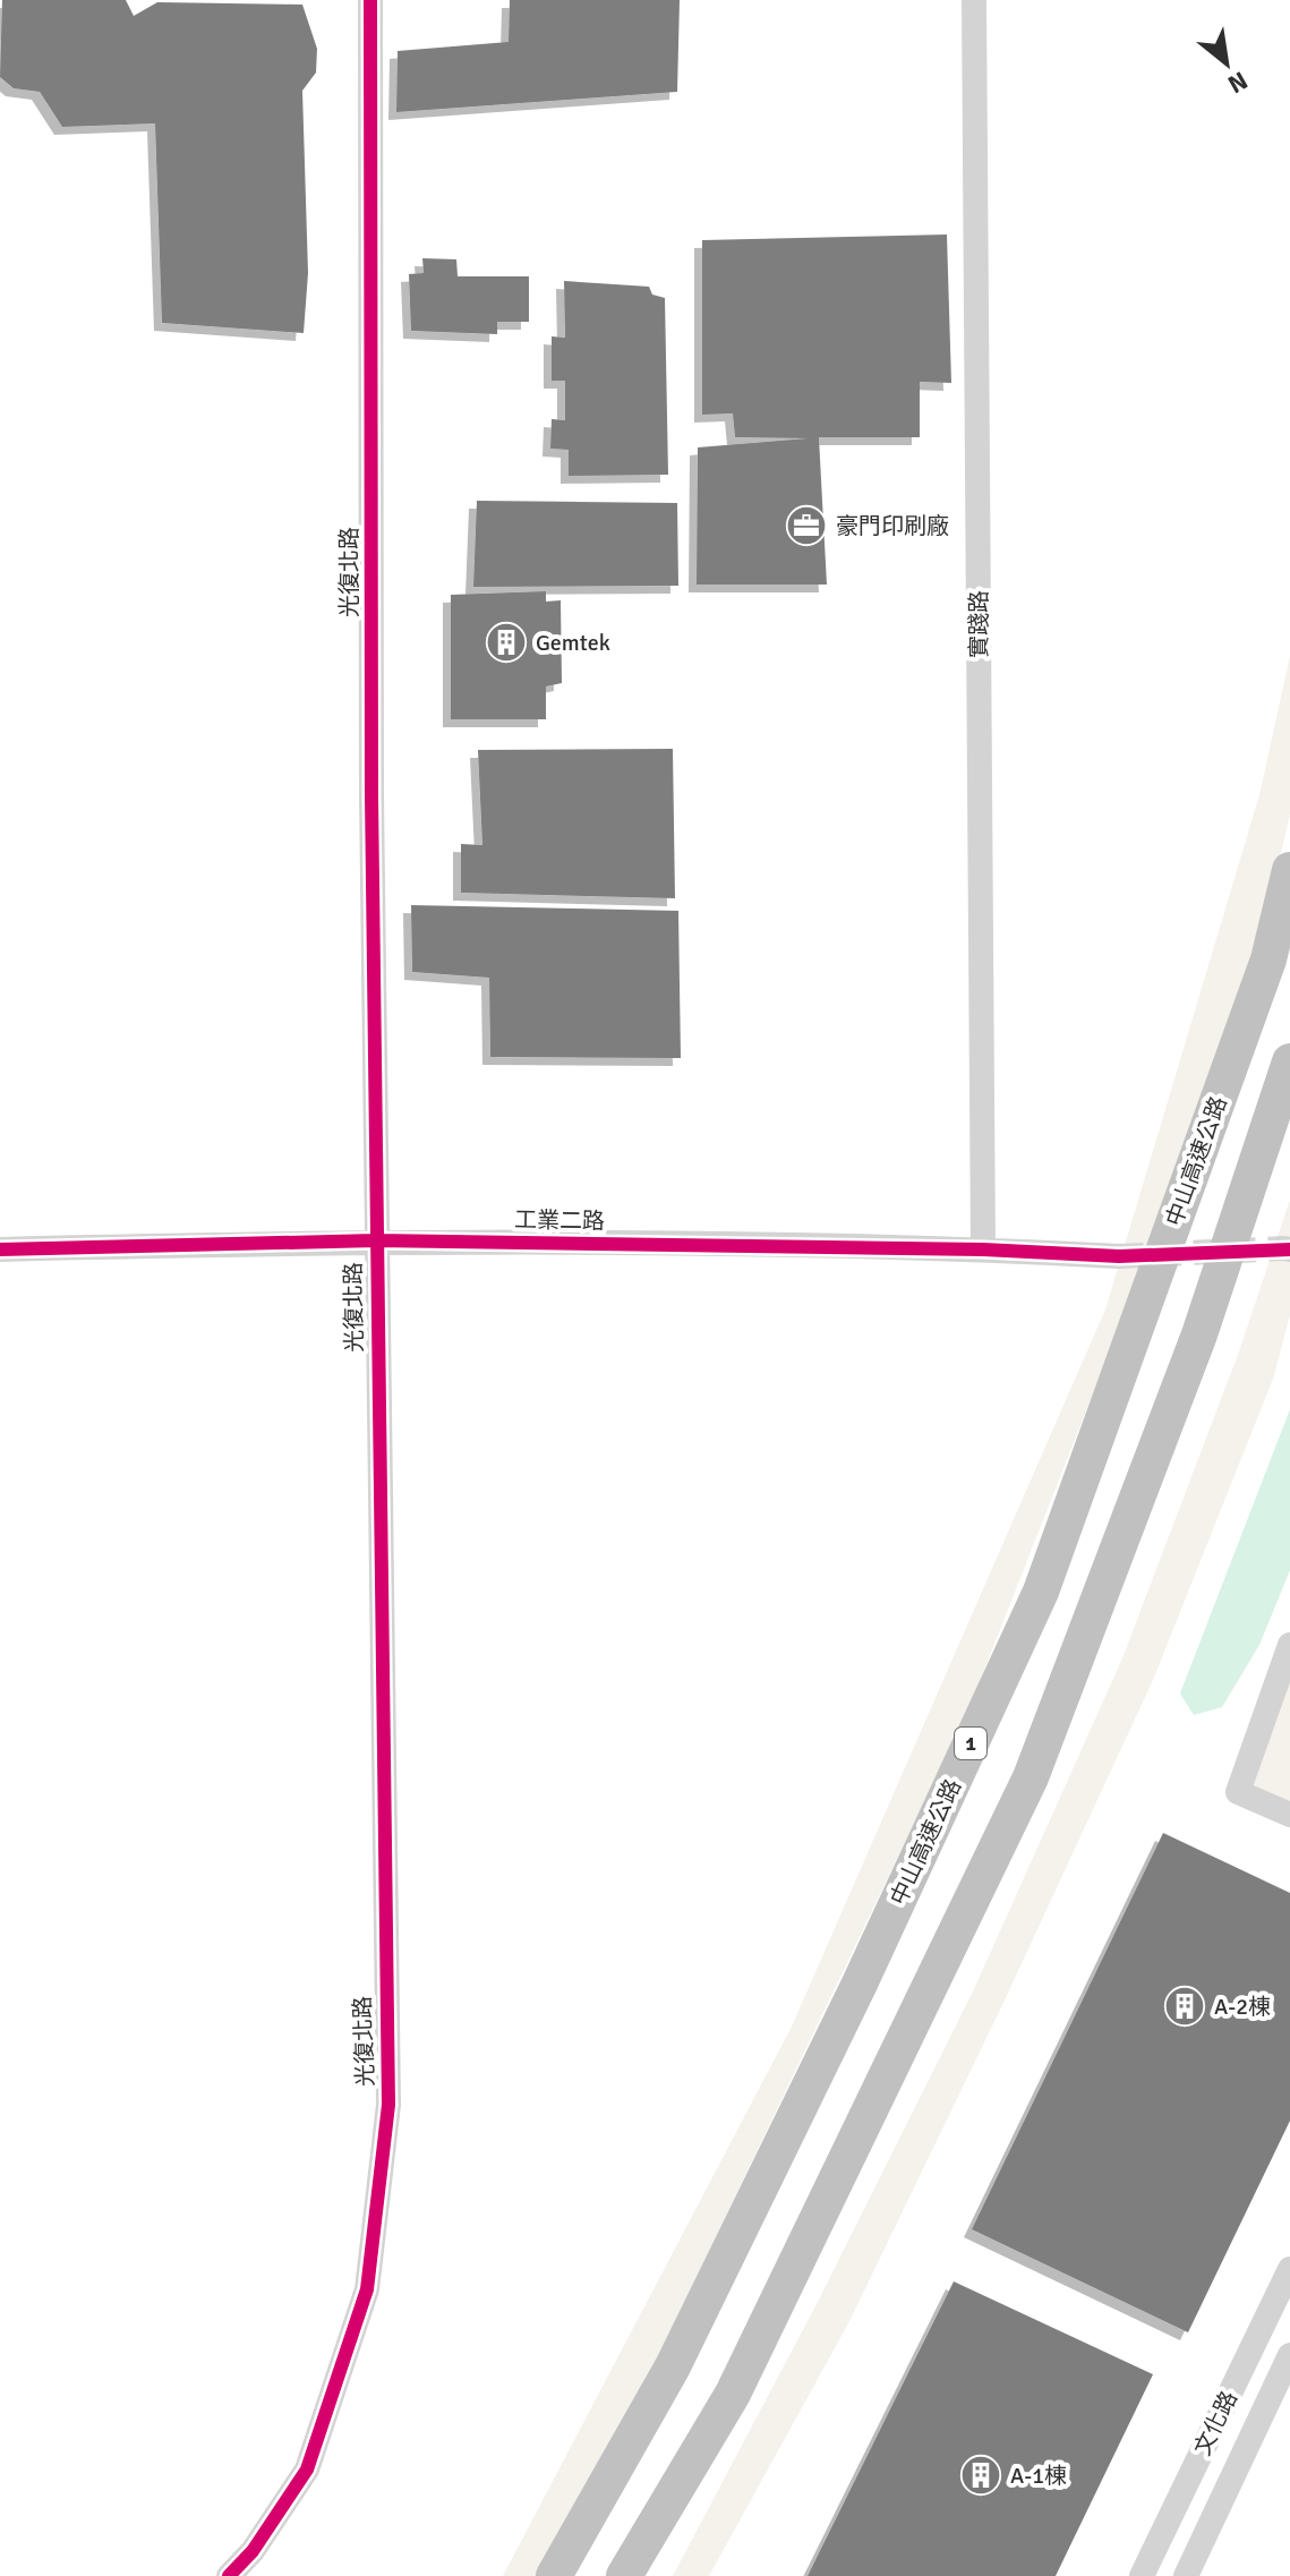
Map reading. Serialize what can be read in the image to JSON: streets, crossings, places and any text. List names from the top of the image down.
{
  "streets": {
    "highway": ["中山高速公路", "1"],
    "street": [
      "光復北路",
      "實踐路",
      "工業二路",
      "文化路"
    ]
  },
  "crossings": [
    ["光復北路", "工業二路"],
    ["實踐路", "工業二路"]
  ],
  "places": {
    "office": ["豪門印刷廠"],
    "building": ["Gemtek", "A-2棟", "A-1棟"]
  },
  "north": "bottom right"
}
